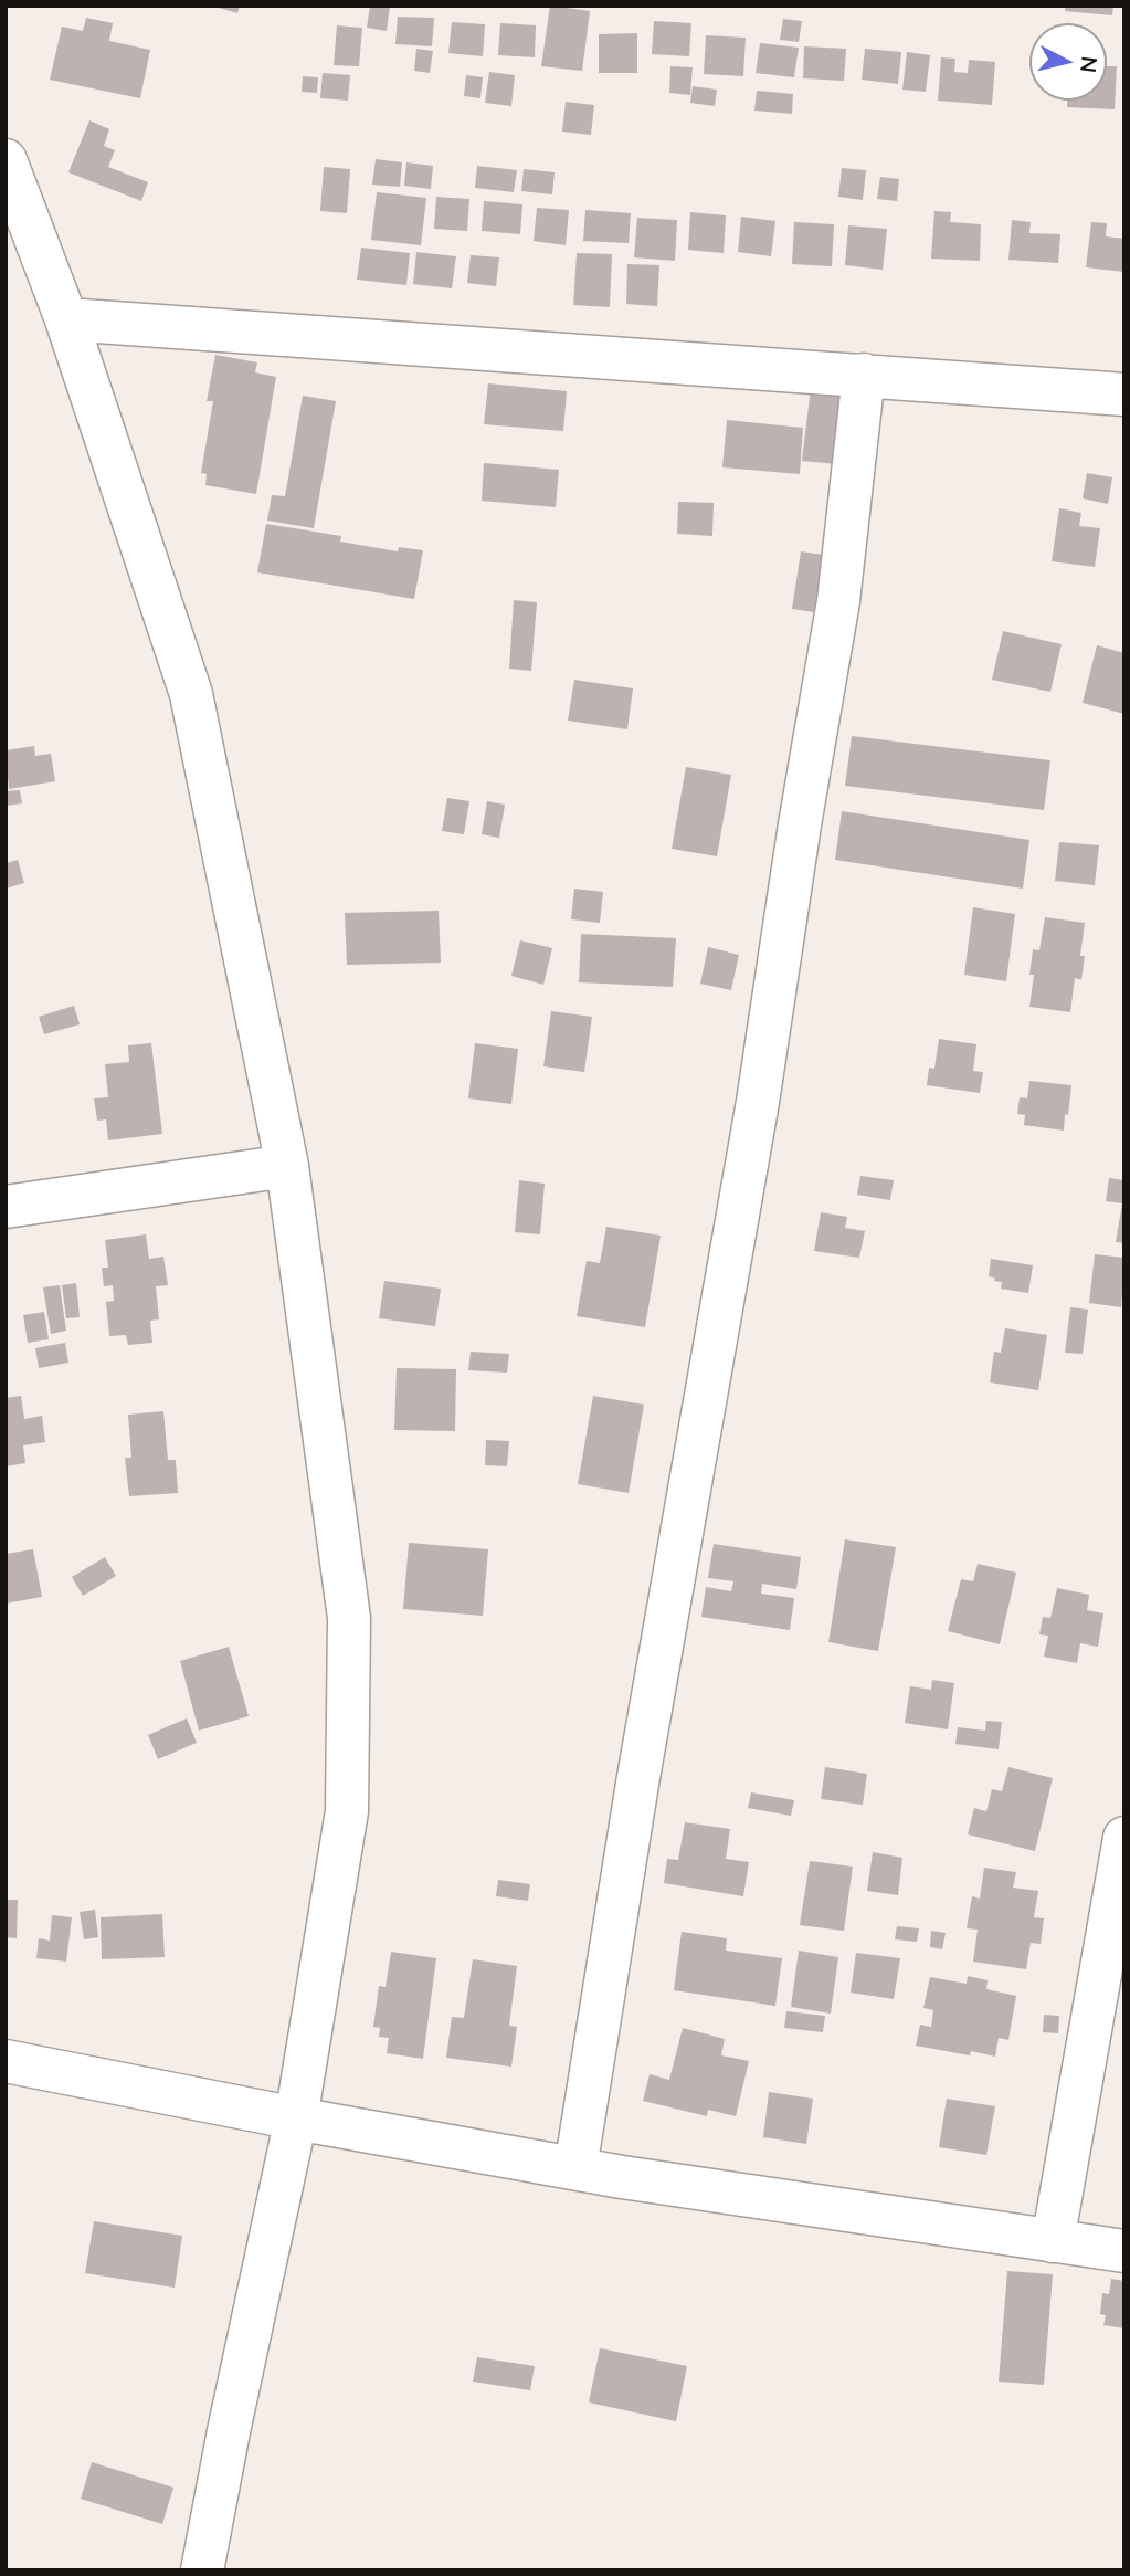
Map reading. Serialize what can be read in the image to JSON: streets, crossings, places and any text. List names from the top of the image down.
{
  "north": "right"
}
